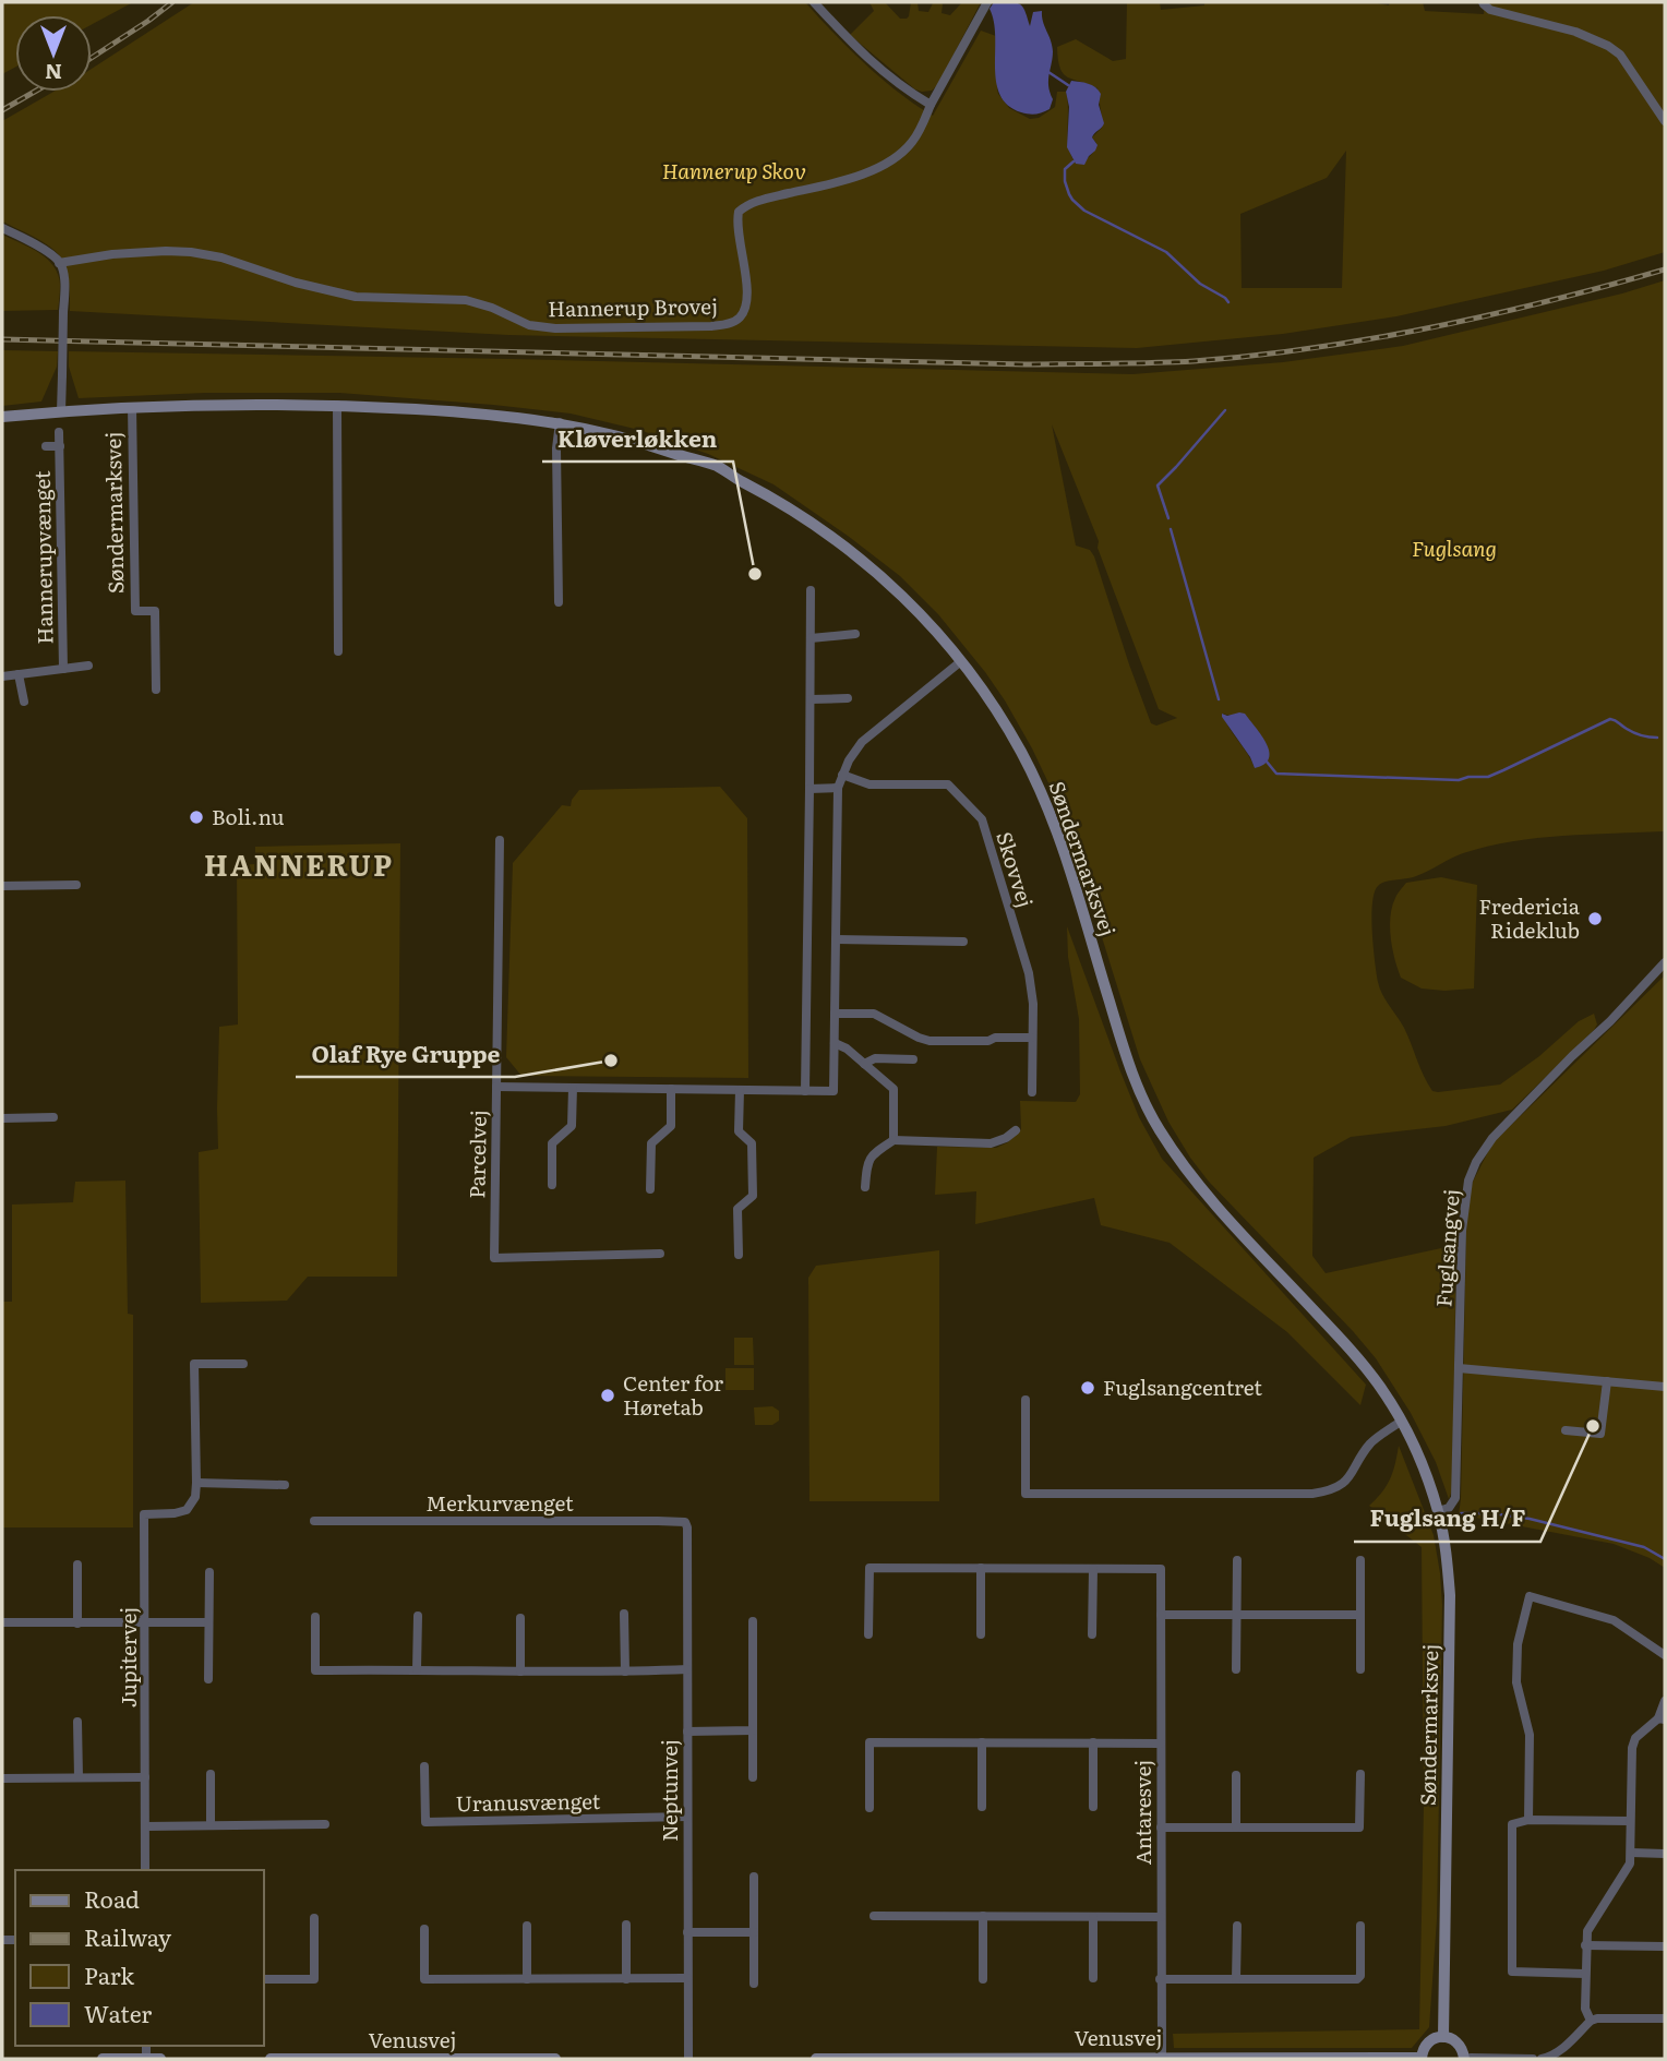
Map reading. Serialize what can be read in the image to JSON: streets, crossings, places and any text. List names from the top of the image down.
{
  "streets": {
    "street": [
      "Hannerup Brovej",
      "Søndermarksvej",
      "Hannerupvænget",
      "Skovvej",
      "Parcelvej",
      "Fuglsangvej",
      "Merkurvænget",
      "Jupitervej",
      "Neptunvej",
      "Uranusvænget",
      "Antaresvej",
      "Venusvej"
    ]
  },
  "crossings": [
    ["Søndermarksvej", "Fuglsangvej"],
    ["Merkurvænget", "Neptunvej"],
    ["Neptunvej", "Uranusvænget"],
    ["Antaresvej", "Venusvej"]
  ],
  "districts": ["HANNERUP"],
  "parks": ["Hannerup Skov", "Fuglsang"],
  "places": [
    "Kløverløkken",
    "Boli.nu",
    "Fredericia Rideklub",
    "Olaf Rye Gruppe",
    "Fuglsangcentret",
    "Center for Høretab",
    "Fuglsang H/F"
  ],
  "legend": [
    "Road",
    "Railway",
    "Park",
    "Water"
  ],
  "north": "bottom"
}
